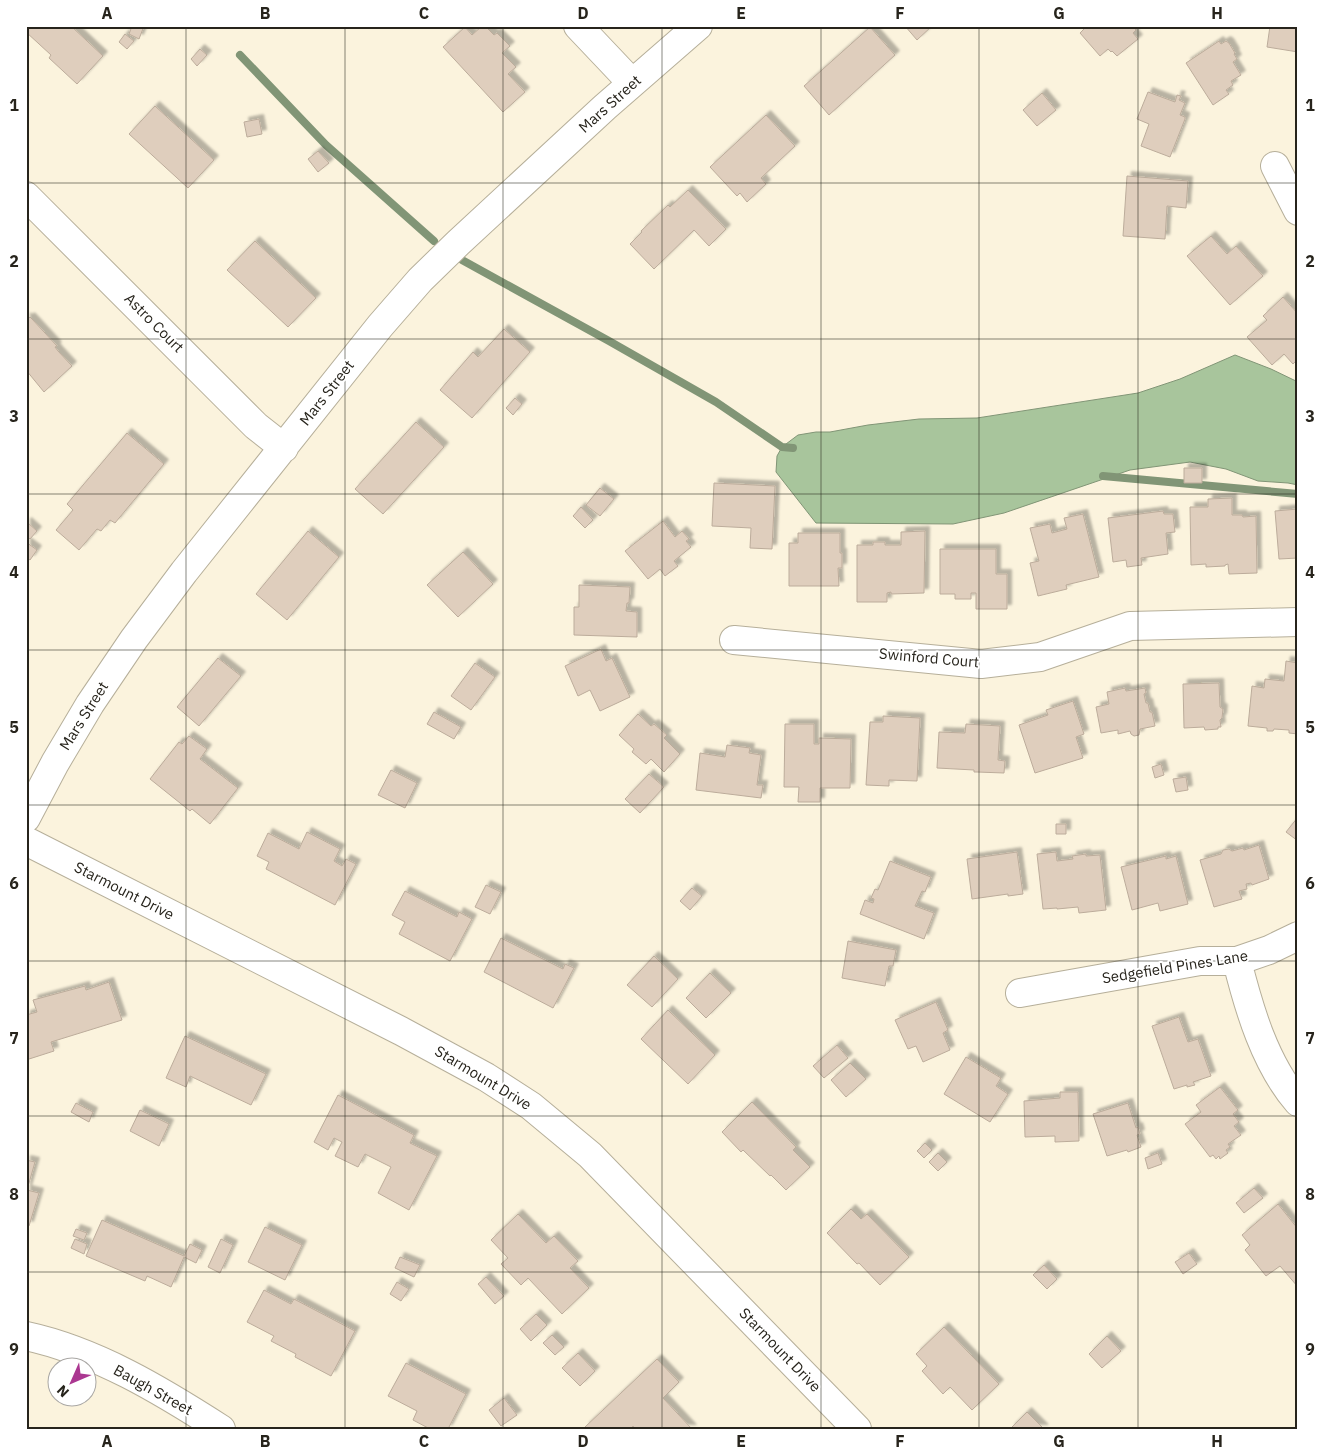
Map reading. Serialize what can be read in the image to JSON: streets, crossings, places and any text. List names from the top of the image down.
{
  "streets": {
    "street": [
      "Mars Street",
      "Astro Court",
      "Swinford Court",
      "Starmount Drive",
      "Sedgefield Pines Lane",
      "Baugh Street"
    ]
  },
  "crossings": [
    ["Mars Street", "Astro Court"]
  ],
  "north": "bottom left",
  "grid": {
    "columns": [
      "A",
      "B",
      "C",
      "D",
      "E",
      "F",
      "G",
      "H"
    ],
    "rows": [
      "1",
      "2",
      "3",
      "4",
      "5",
      "6",
      "7",
      "8",
      "9"
    ]
  }
}
